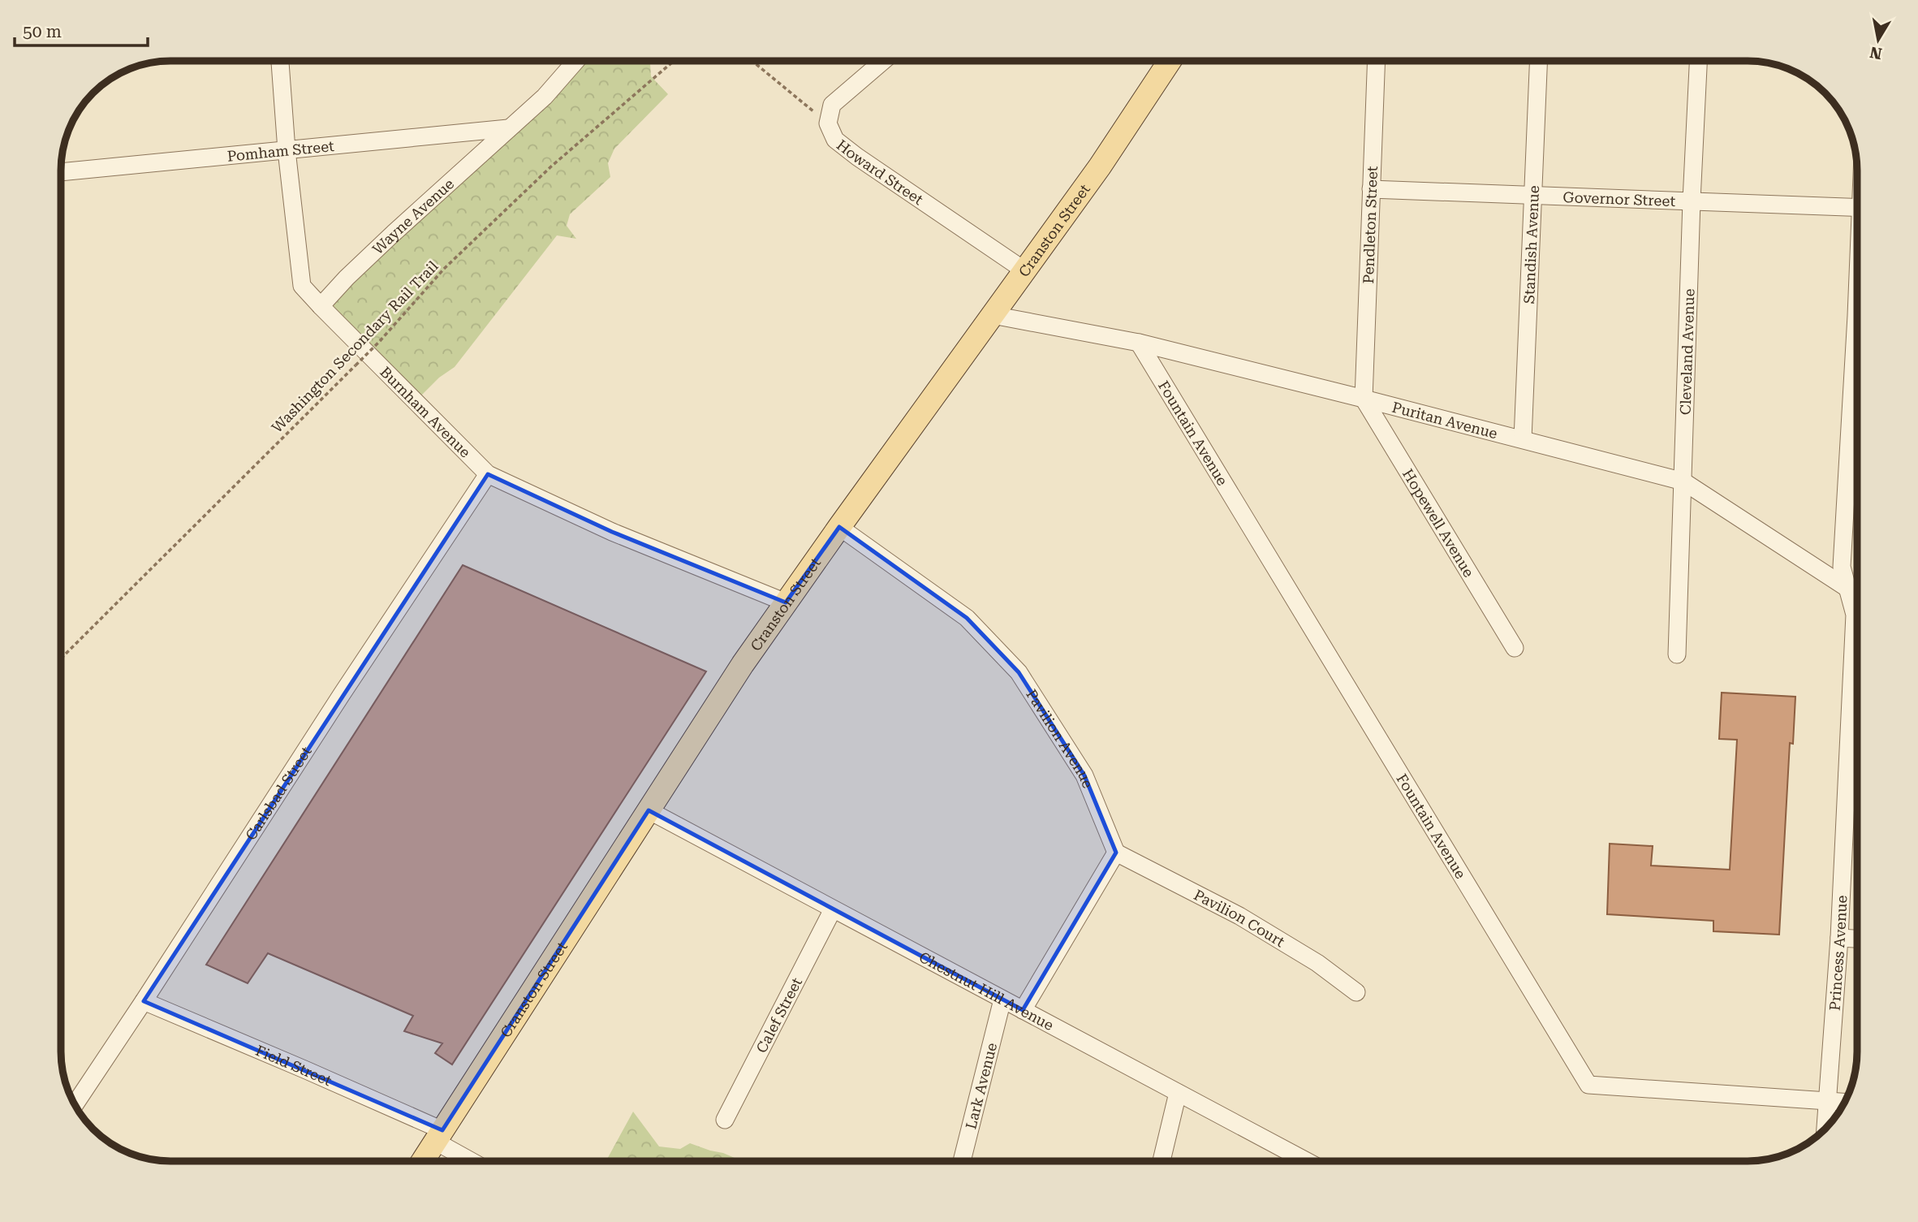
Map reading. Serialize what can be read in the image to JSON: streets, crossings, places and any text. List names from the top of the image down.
{
  "streets": {
    "main road": ["Cranston Street"],
    "street": [
      "Pomham Street",
      "Howard Street",
      "Governor Street",
      "Wayne Avenue",
      "Pendleton Street",
      "Standish Avenue",
      "Cleveland Avenue",
      "Burnham Avenue",
      "Puritan Avenue",
      "Fountain Avenue",
      "Hopewell Avenue",
      "Pavilion Avenue",
      "Carlsbad Street",
      "Pavilion Court",
      "Princess Avenue",
      "Chestnut Hill Avenue",
      "Calef Street",
      "Field Street",
      "Lark Avenue"
    ],
    "path": ["Washington Secondary Rail Trail"]
  },
  "crossings": [
    ["Pomham Street", "Wayne Avenue"],
    ["Pomham Street", "Burnham Avenue"],
    ["Howard Street", "Cranston Street"],
    ["Governor Street", "Pendleton Street"],
    ["Governor Street", "Standish Avenue"],
    ["Governor Street", "Cleveland Avenue"],
    ["Wayne Avenue", "Burnham Avenue"],
    ["Pendleton Street", "Puritan Avenue"],
    ["Pendleton Street", "Hopewell Avenue"],
    ["Cranston Street", "Burnham Avenue"],
    ["Cranston Street", "Puritan Avenue"],
    ["Cranston Street", "Pavilion Avenue"],
    ["Cranston Street", "Chestnut Hill Avenue"],
    ["Cranston Street", "Field Street"],
    ["Standish Avenue", "Puritan Avenue"],
    ["Cleveland Avenue", "Puritan Avenue"],
    ["Burnham Avenue", "Carlsbad Street"],
    ["Puritan Avenue", "Fountain Avenue"],
    ["Puritan Avenue", "Hopewell Avenue"],
    ["Puritan Avenue", "Princess Avenue"],
    ["Fountain Avenue", "Princess Avenue"],
    ["Pavilion Avenue", "Pavilion Court"],
    ["Carlsbad Street", "Field Street"],
    ["Chestnut Hill Avenue", "Calef Street"],
    ["Chestnut Hill Avenue", "Lark Avenue"]
  ],
  "scale_bar": "50 m",
  "north": "bottom"
}
